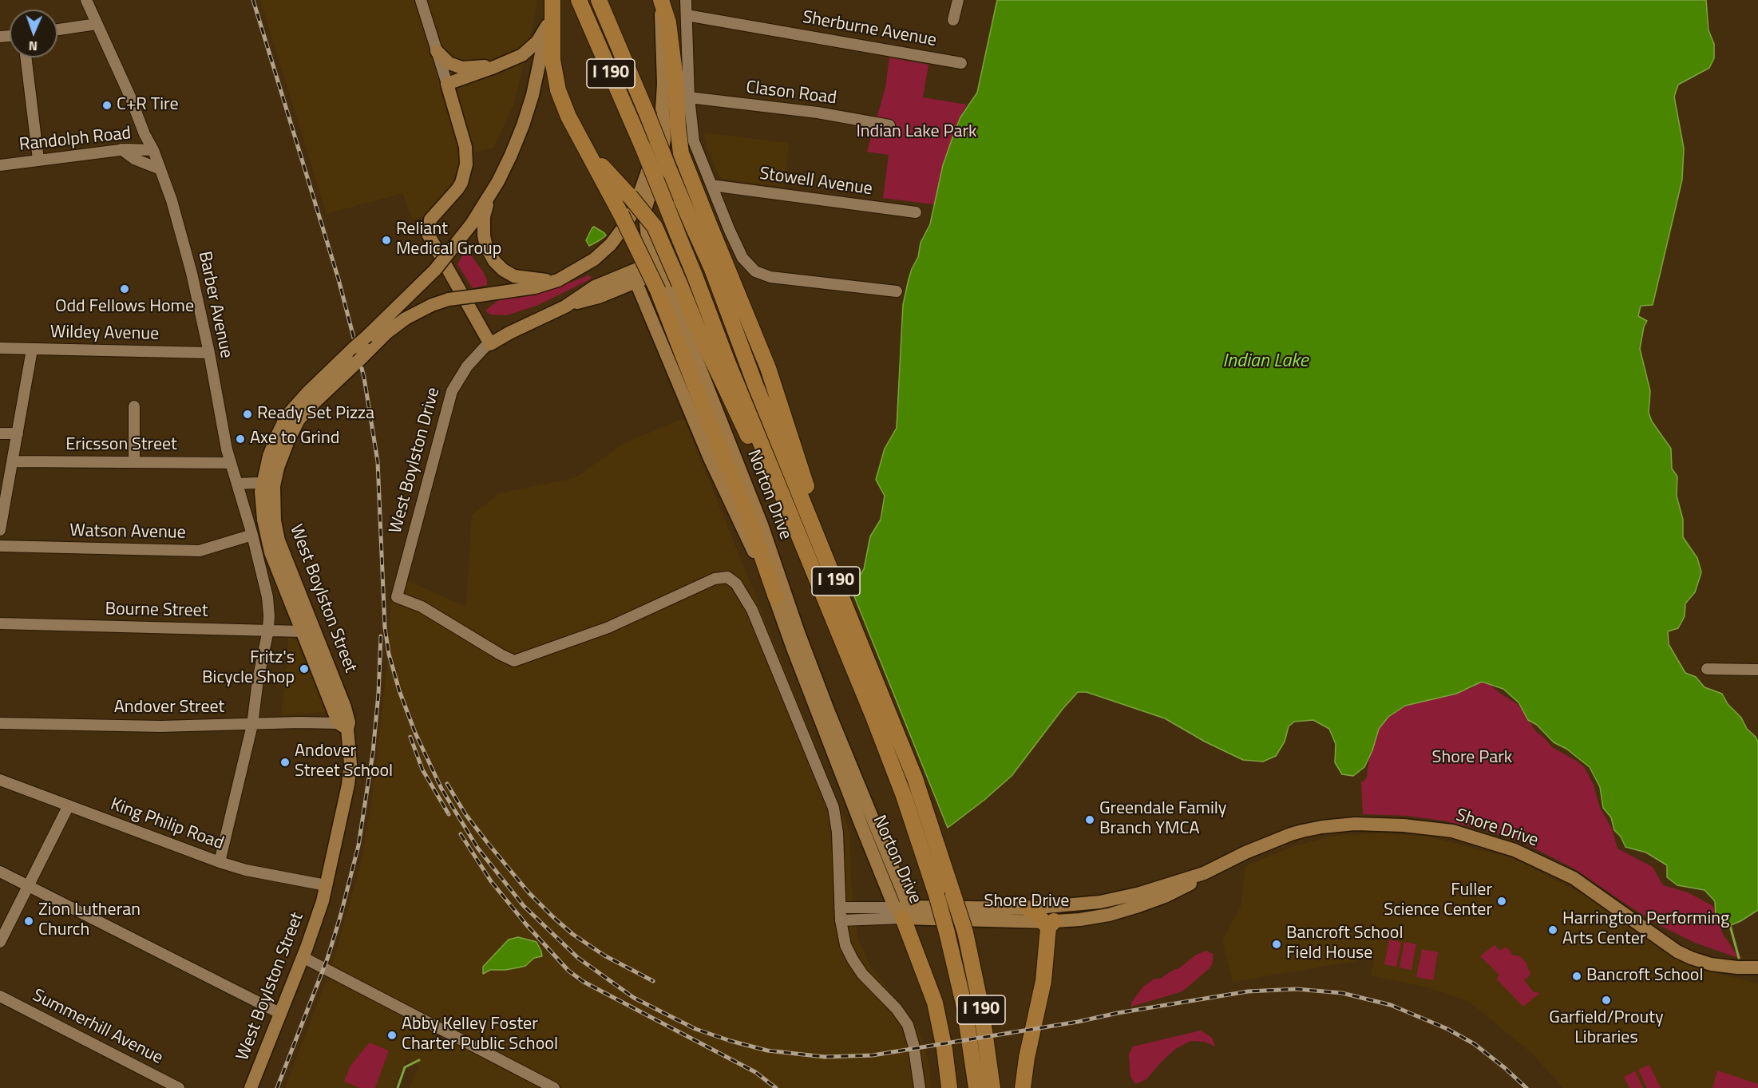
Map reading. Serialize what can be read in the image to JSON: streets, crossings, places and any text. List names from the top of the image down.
{
  "streets": {
    "highway": ["I 190"],
    "main road": [
      "West Boylston Drive",
      "Norton Drive",
      "West Boylston Street",
      "Shore Drive"
    ],
    "street": [
      "Sherburne Avenue",
      "Clason Road",
      "Randolph Road",
      "Stowell Avenue",
      "Barber Avenue",
      "Wildey Avenue",
      "Ericsson Street",
      "Watson Avenue",
      "Bourne Street",
      "Andover Street",
      "King Philip Road",
      "Summerhill Avenue"
    ]
  },
  "crossings": [
    ["Randolph Road", "Barber Avenue"],
    ["Barber Avenue", "Wildey Avenue"],
    ["Barber Avenue", "Ericsson Street"],
    ["Barber Avenue", "Watson Avenue"],
    ["Barber Avenue", "Bourne Street"],
    ["Barber Avenue", "Andover Street"],
    ["Barber Avenue", "King Philip Road"],
    ["West Boylston Drive", "Norton Drive"],
    ["West Boylston Drive", "Shore Drive"],
    ["Norton Drive", "West Boylston Street"],
    ["Norton Drive", "Shore Drive"],
    ["West Boylston Street", "Bourne Street"],
    ["West Boylston Street", "Andover Street"],
    ["West Boylston Street", "King Philip Road"]
  ],
  "water": ["Indian Lake"],
  "parks": ["Indian Lake Park", "Shore Park"],
  "places": [
    "C+R Tire",
    "Reliant Medical Group",
    "Odd Fellows Home",
    "Ready Set Pizza",
    "Axe to Grind",
    "Fritz's Bicycle Shop",
    "Andover Street School",
    "Greendale Family Branch YMCA",
    "Fuller Science Center",
    "Zion Lutheran Church",
    "Harrington Performing Arts Center",
    "Bancroft School Field House",
    "Bancroft School",
    "Garfield/Prouty Libraries",
    "Abby Kelley Foster Charter Public School"
  ],
  "north": "bottom"
}
